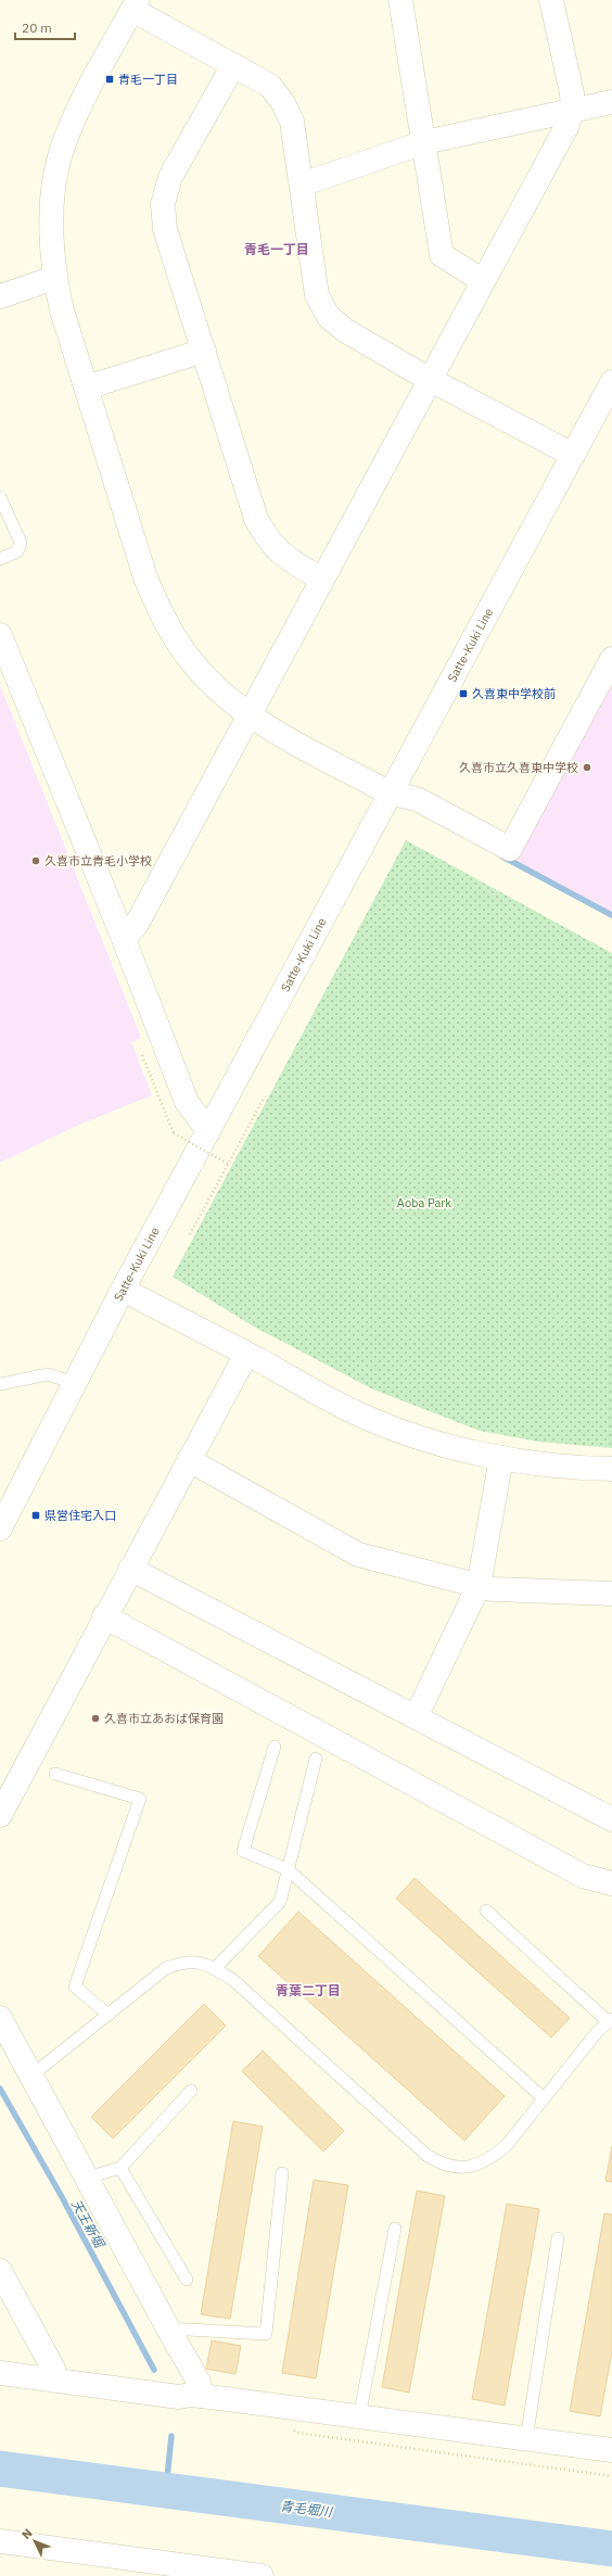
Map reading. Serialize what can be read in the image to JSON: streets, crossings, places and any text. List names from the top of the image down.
{
  "streets": {
    "street": ["Satte-Kuki Line"]
  },
  "districts": ["青毛一丁目", "青葉二丁目"],
  "water": ["天王新堀", "青毛堀川"],
  "parks": ["Aoba Park"],
  "places": {
    "transit": ["青毛一丁目", "久喜東中学校前", "県営住宅入口"],
    "other": ["久喜市立久喜東中学校", "久喜市立青毛小学校", "久喜市立あおば保育園"]
  },
  "scale_bar": "20 m",
  "north": "top left"
}
